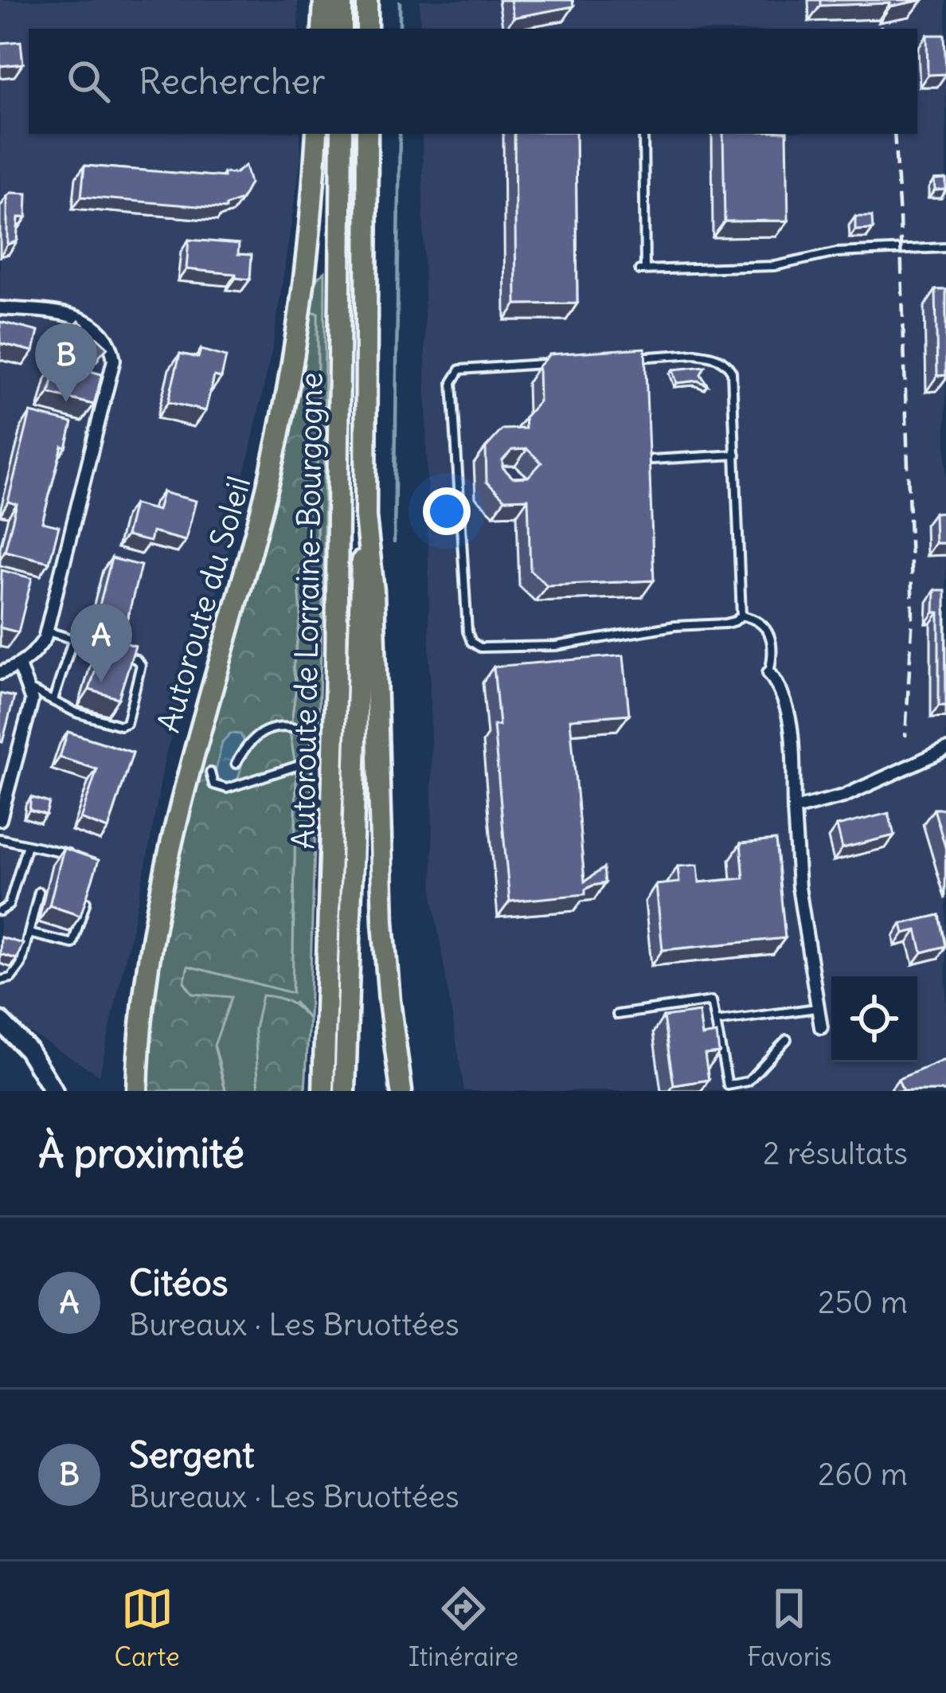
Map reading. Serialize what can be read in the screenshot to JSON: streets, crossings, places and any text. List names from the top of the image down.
{
  "streets": {
    "highway": ["Autoroute du Soleil", "Autoroute de Lorraine-Bourgogne"]
  },
  "page": {
    "search": "Rechercher",
    "pins": ["B", "A"],
    "heading": ["À proximité", "2 résultats"],
    "list": [
      {
        "mark": "A",
        "name": "Citéos",
        "note": "Bureaux · Les Bruottées",
        "value": "250 m"
      },
      {
        "mark": "B",
        "name": "Sergent",
        "note": "Bureaux · Les Bruottées",
        "value": "260 m"
      }
    ],
    "nav": ["Carte", "Itinéraire", "Favoris"]
  }
}
